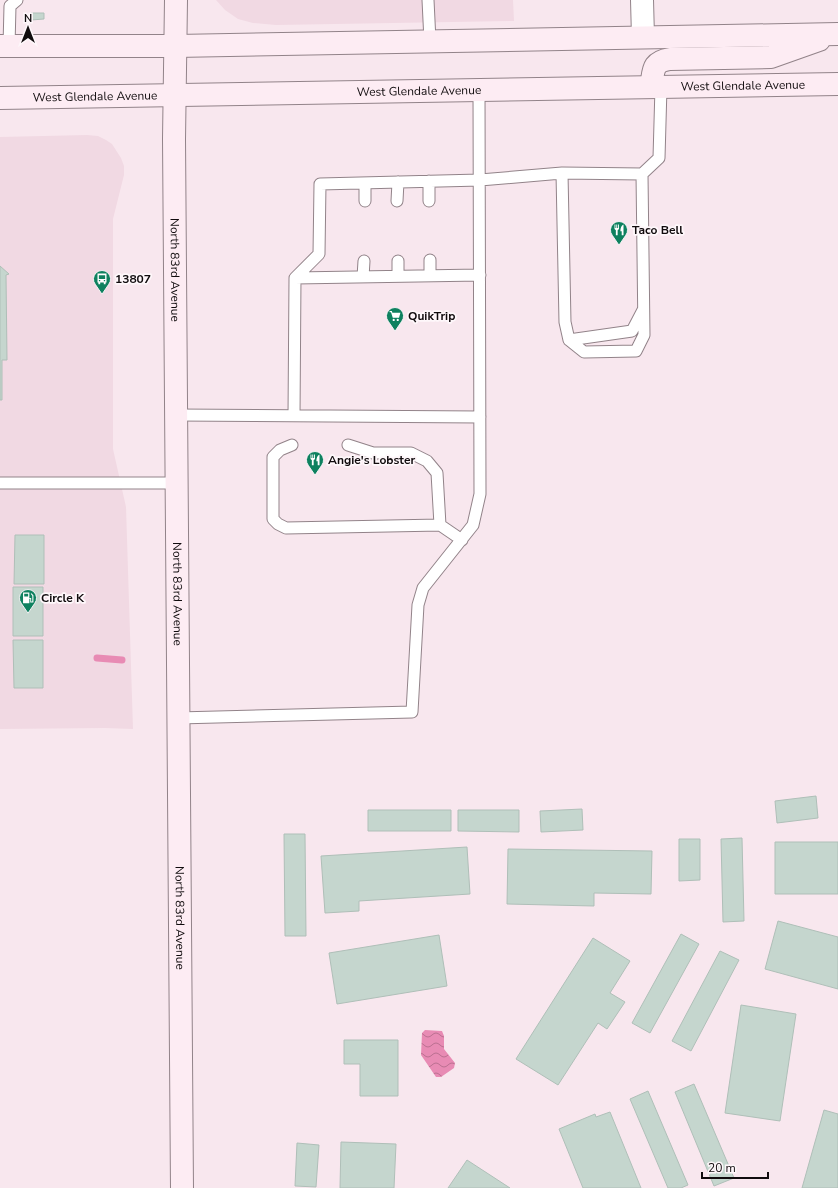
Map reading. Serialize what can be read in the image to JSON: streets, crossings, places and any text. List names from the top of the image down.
{
  "streets": {
    "main road": ["West Glendale Avenue", "North 83rd Avenue"]
  },
  "crossings": [
    ["West Glendale Avenue", "North 83rd Avenue"]
  ],
  "places": {
    "restaurant": ["Taco Bell", "Angie's Lobster"],
    "bus stop": ["13807"],
    "supermarket": ["QuikTrip"],
    "fuel station": ["Circle K"]
  },
  "scale_bar": "20 m",
  "north": "top"
}
